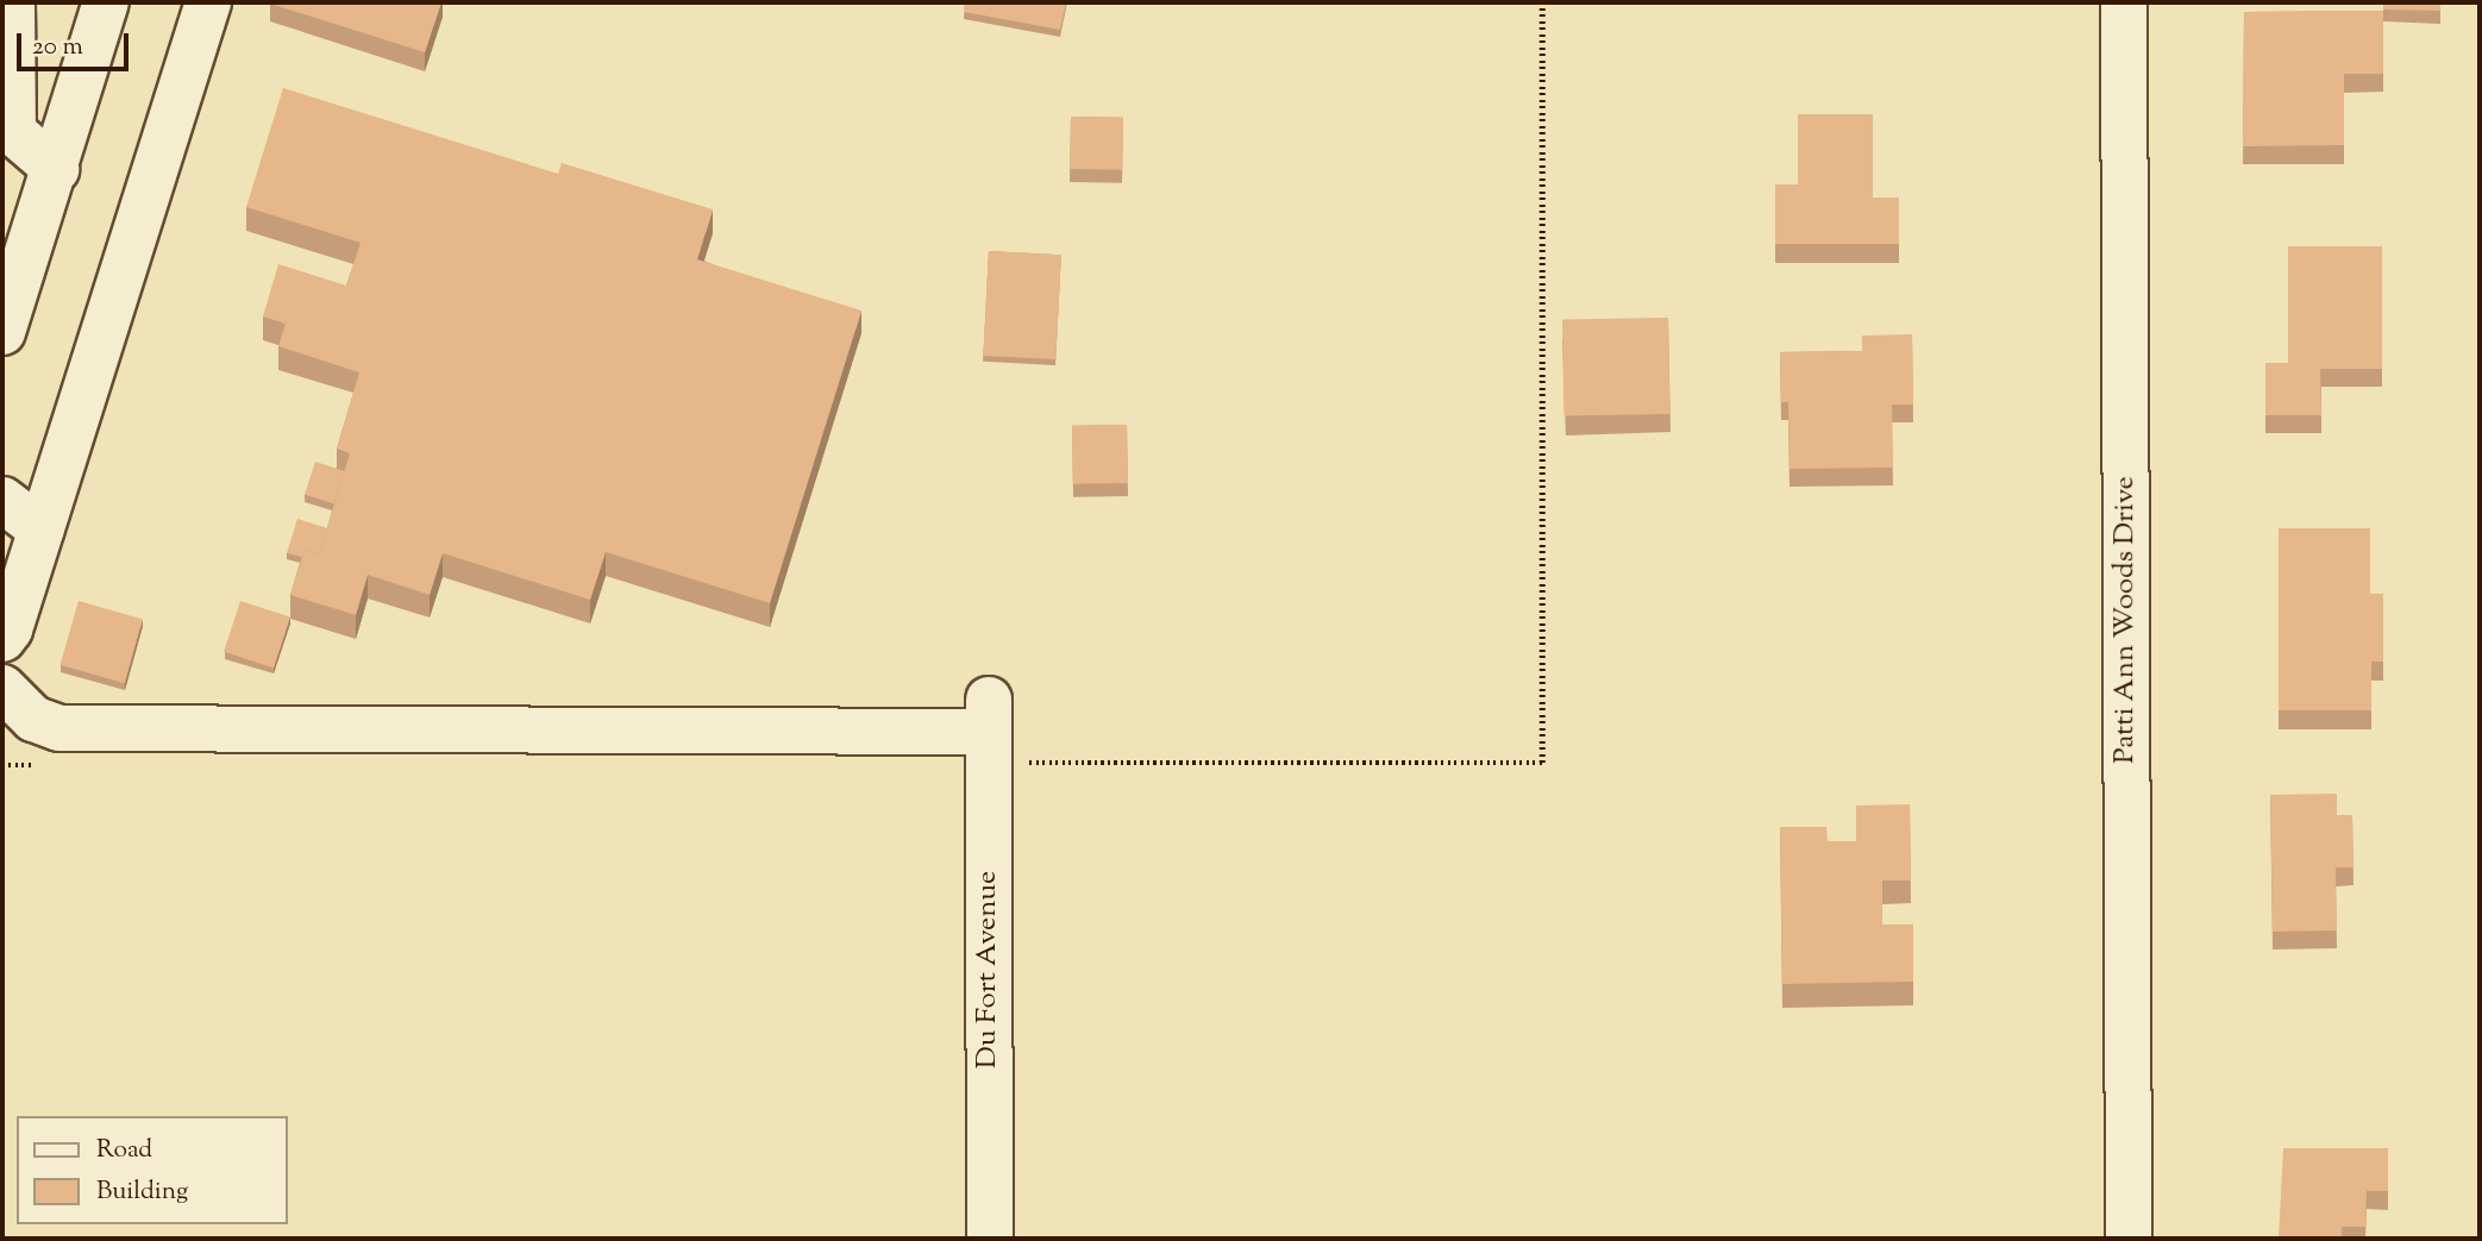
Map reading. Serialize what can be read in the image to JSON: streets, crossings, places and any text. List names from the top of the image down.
{
  "streets": {
    "street": ["Patti Ann Woods Drive", "Du Fort Avenue"]
  },
  "legend": ["Road", "Building"],
  "scale_bar": "20 m"
}
